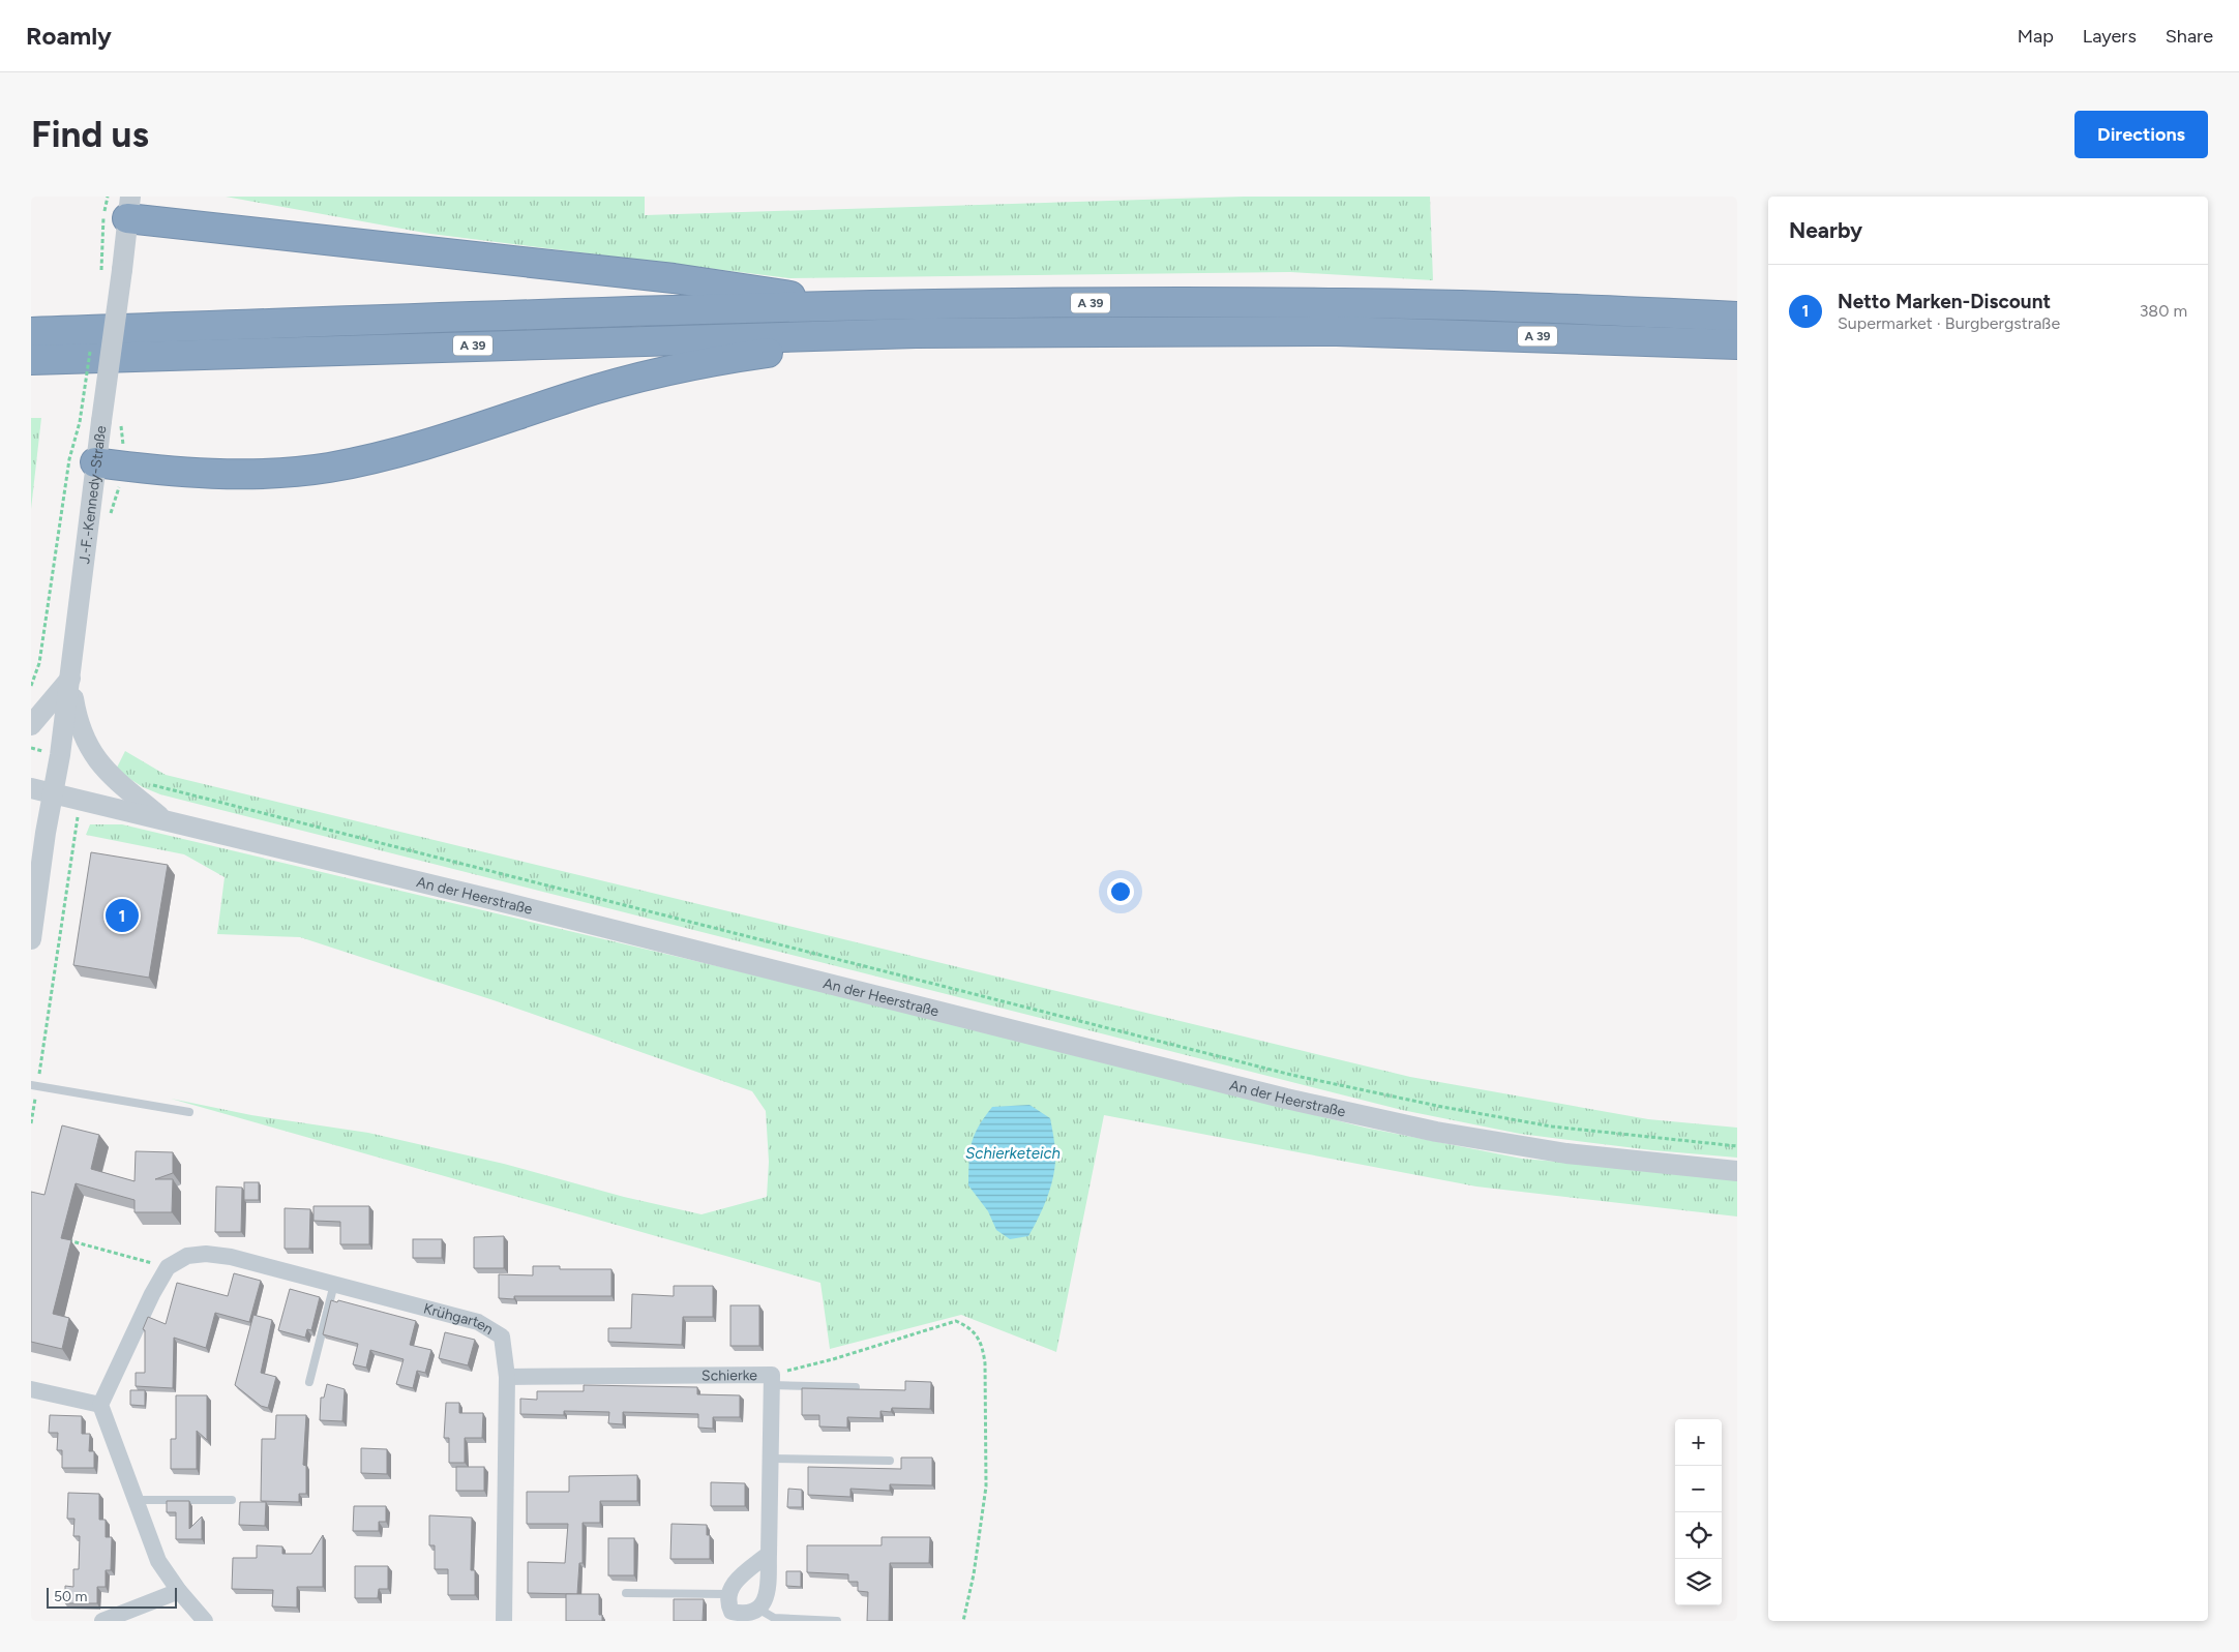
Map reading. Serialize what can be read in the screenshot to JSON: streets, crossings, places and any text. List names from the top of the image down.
{
  "streets": {
    "highway": ["A 39"],
    "street": [
      "J.-F.-Kennedy-Straße",
      "An der Heerstraße",
      "Krühgarten",
      "Schierke"
    ]
  },
  "crossings": [
    ["J.-F.-Kennedy-Straße", "An der Heerstraße"],
    ["Krühgarten", "Schierke"]
  ],
  "water": ["Schierketeich"],
  "scale_bar": "50 m",
  "page": {
    "header": "Roamly",
    "nav": ["Map", "Layers", "Share"],
    "buttons": "Directions",
    "title": "Find us",
    "heading": "Nearby",
    "list": [
      {
        "mark": "1",
        "name": "Netto Marken-Discount",
        "note": "Supermarket · Burgbergstraße",
        "value": "380 m"
      }
    ],
    "pins": "1",
    "map_buttons": ["+", "−"],
    "scale": "50 m"
  }
}
